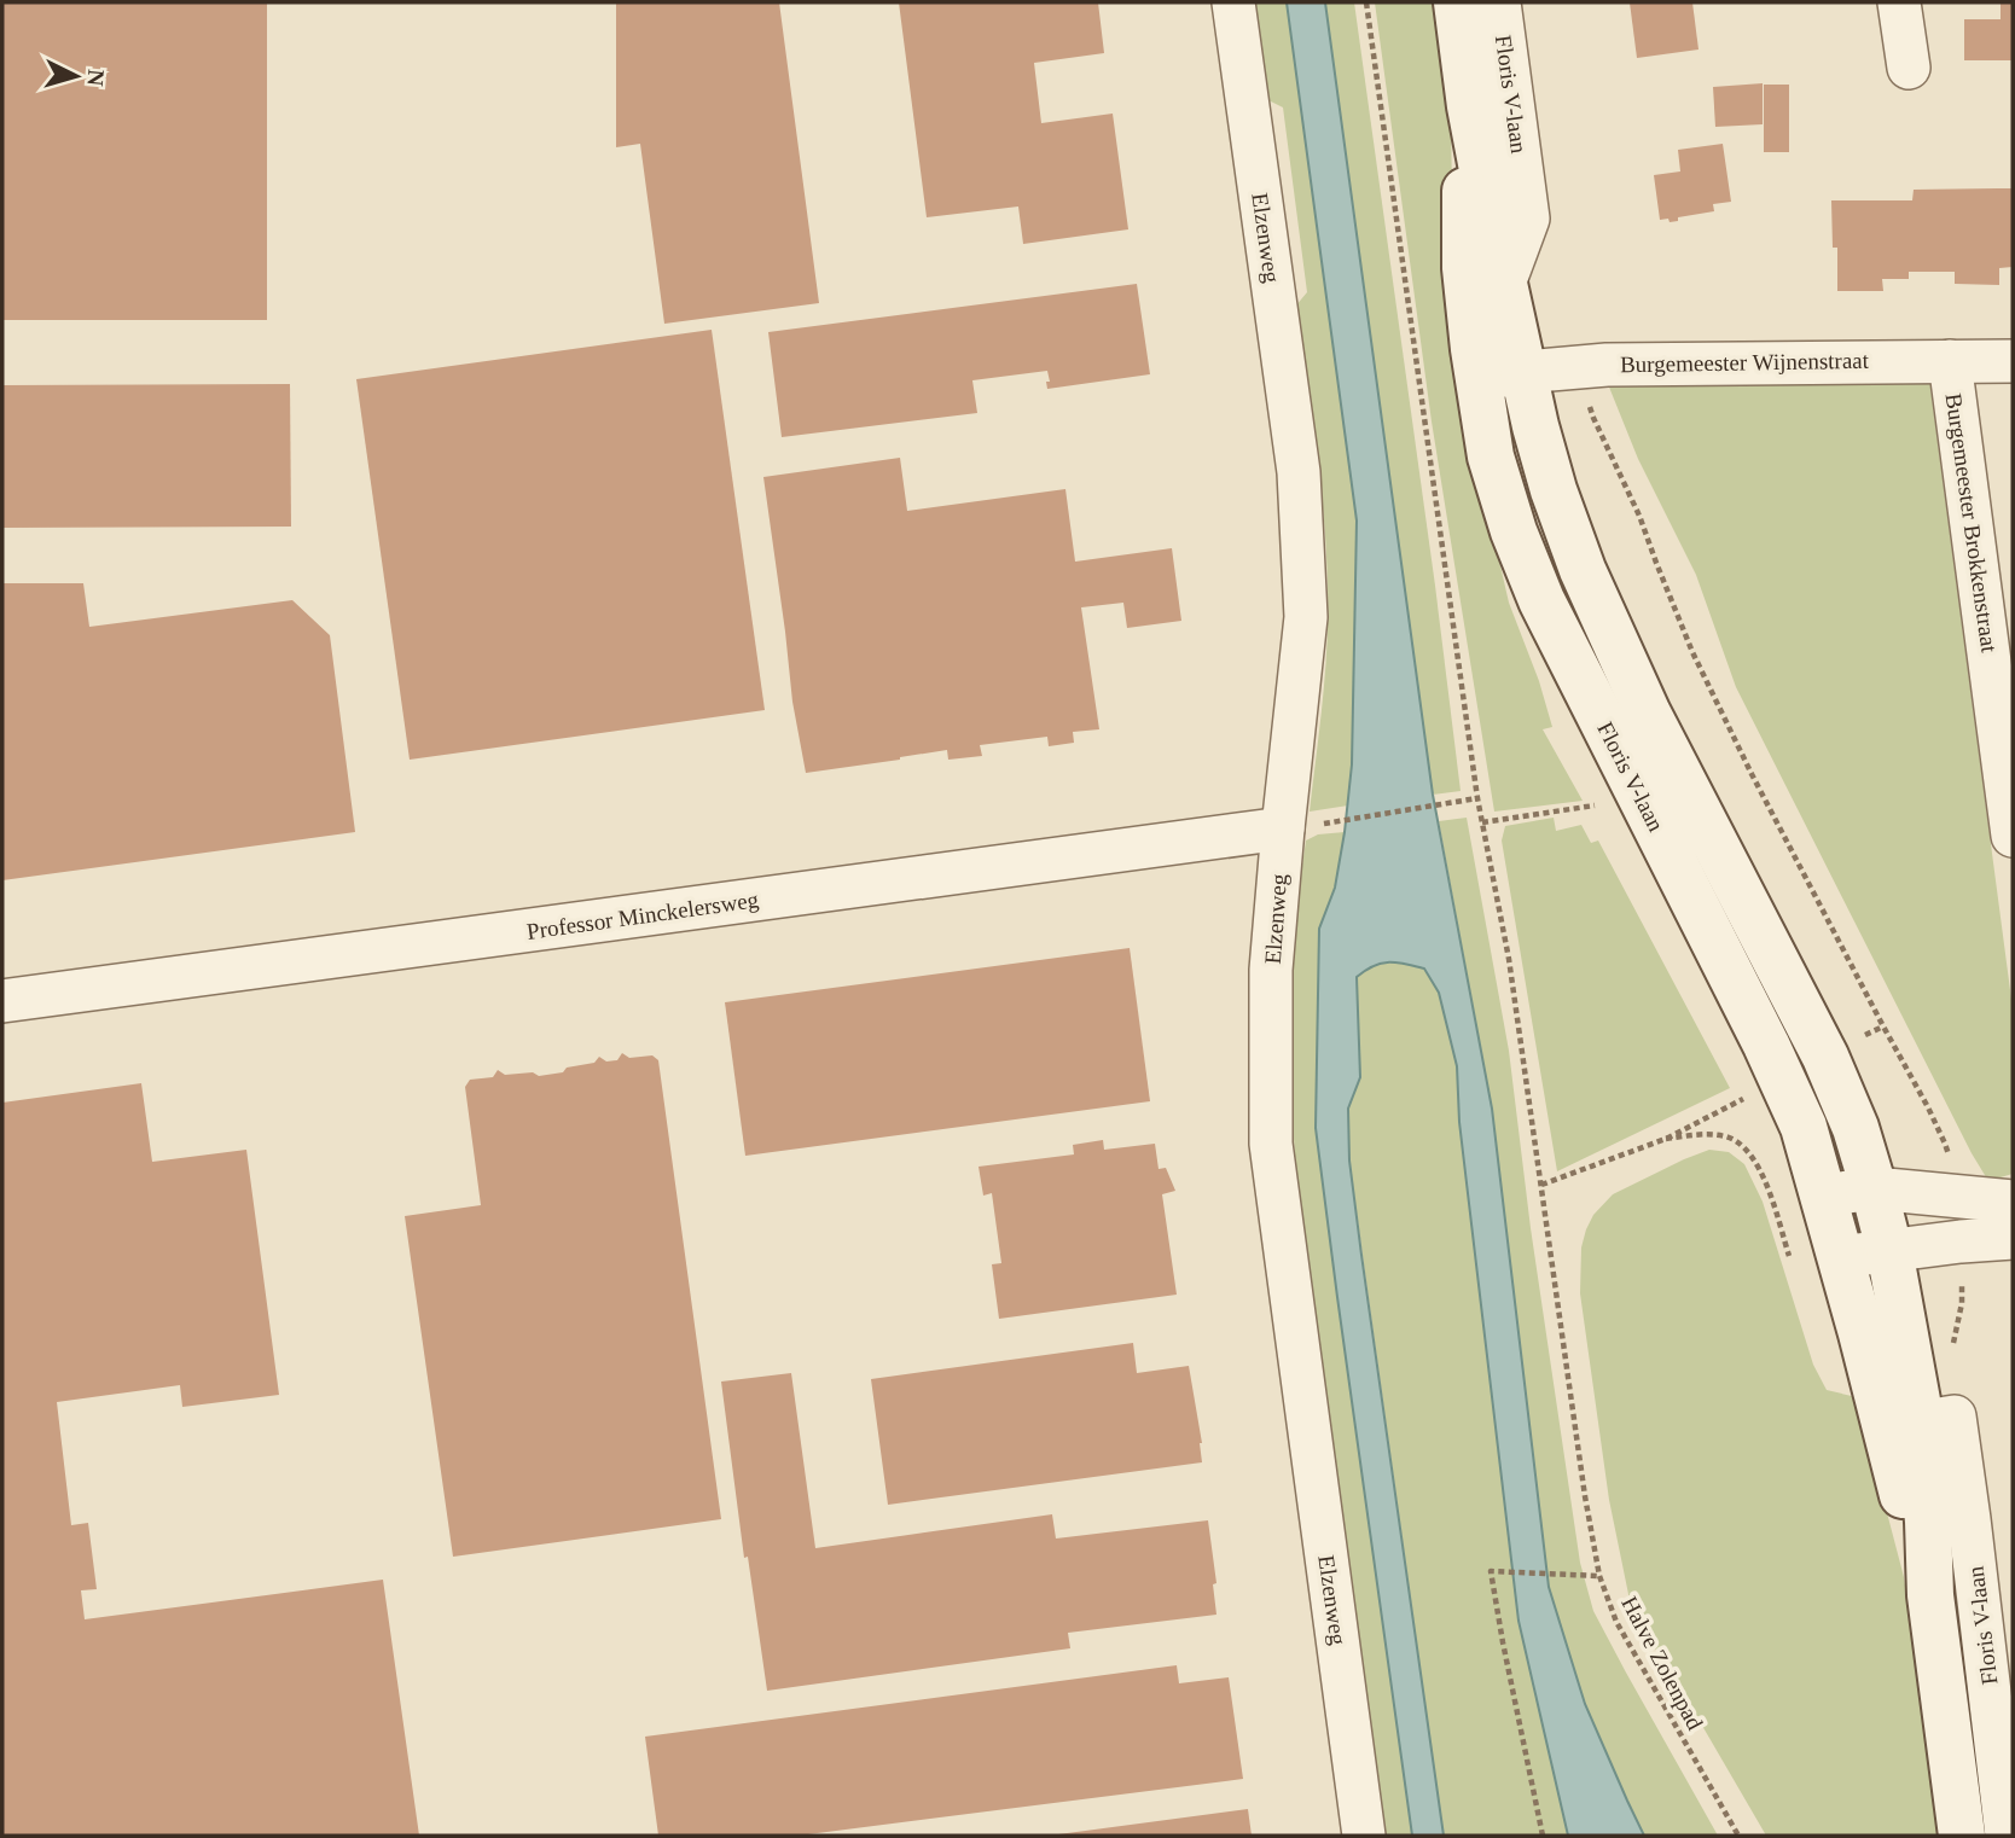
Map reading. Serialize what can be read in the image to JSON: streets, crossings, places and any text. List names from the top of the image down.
{
  "streets": {
    "street": [
      "Floris V-laan",
      "Elzenweg",
      "Burgemeester Wijnenstraat",
      "Burgemeester Brokkenstraat",
      "Professor Minckelersweg"
    ],
    "path": ["Halve Zolenpad"]
  },
  "crossings": [
    ["Floris V-laan", "Burgemeester Wijnenstraat"],
    ["Elzenweg", "Professor Minckelersweg"],
    ["Burgemeester Wijnenstraat", "Burgemeester Brokkenstraat"]
  ],
  "north": "right"
}
